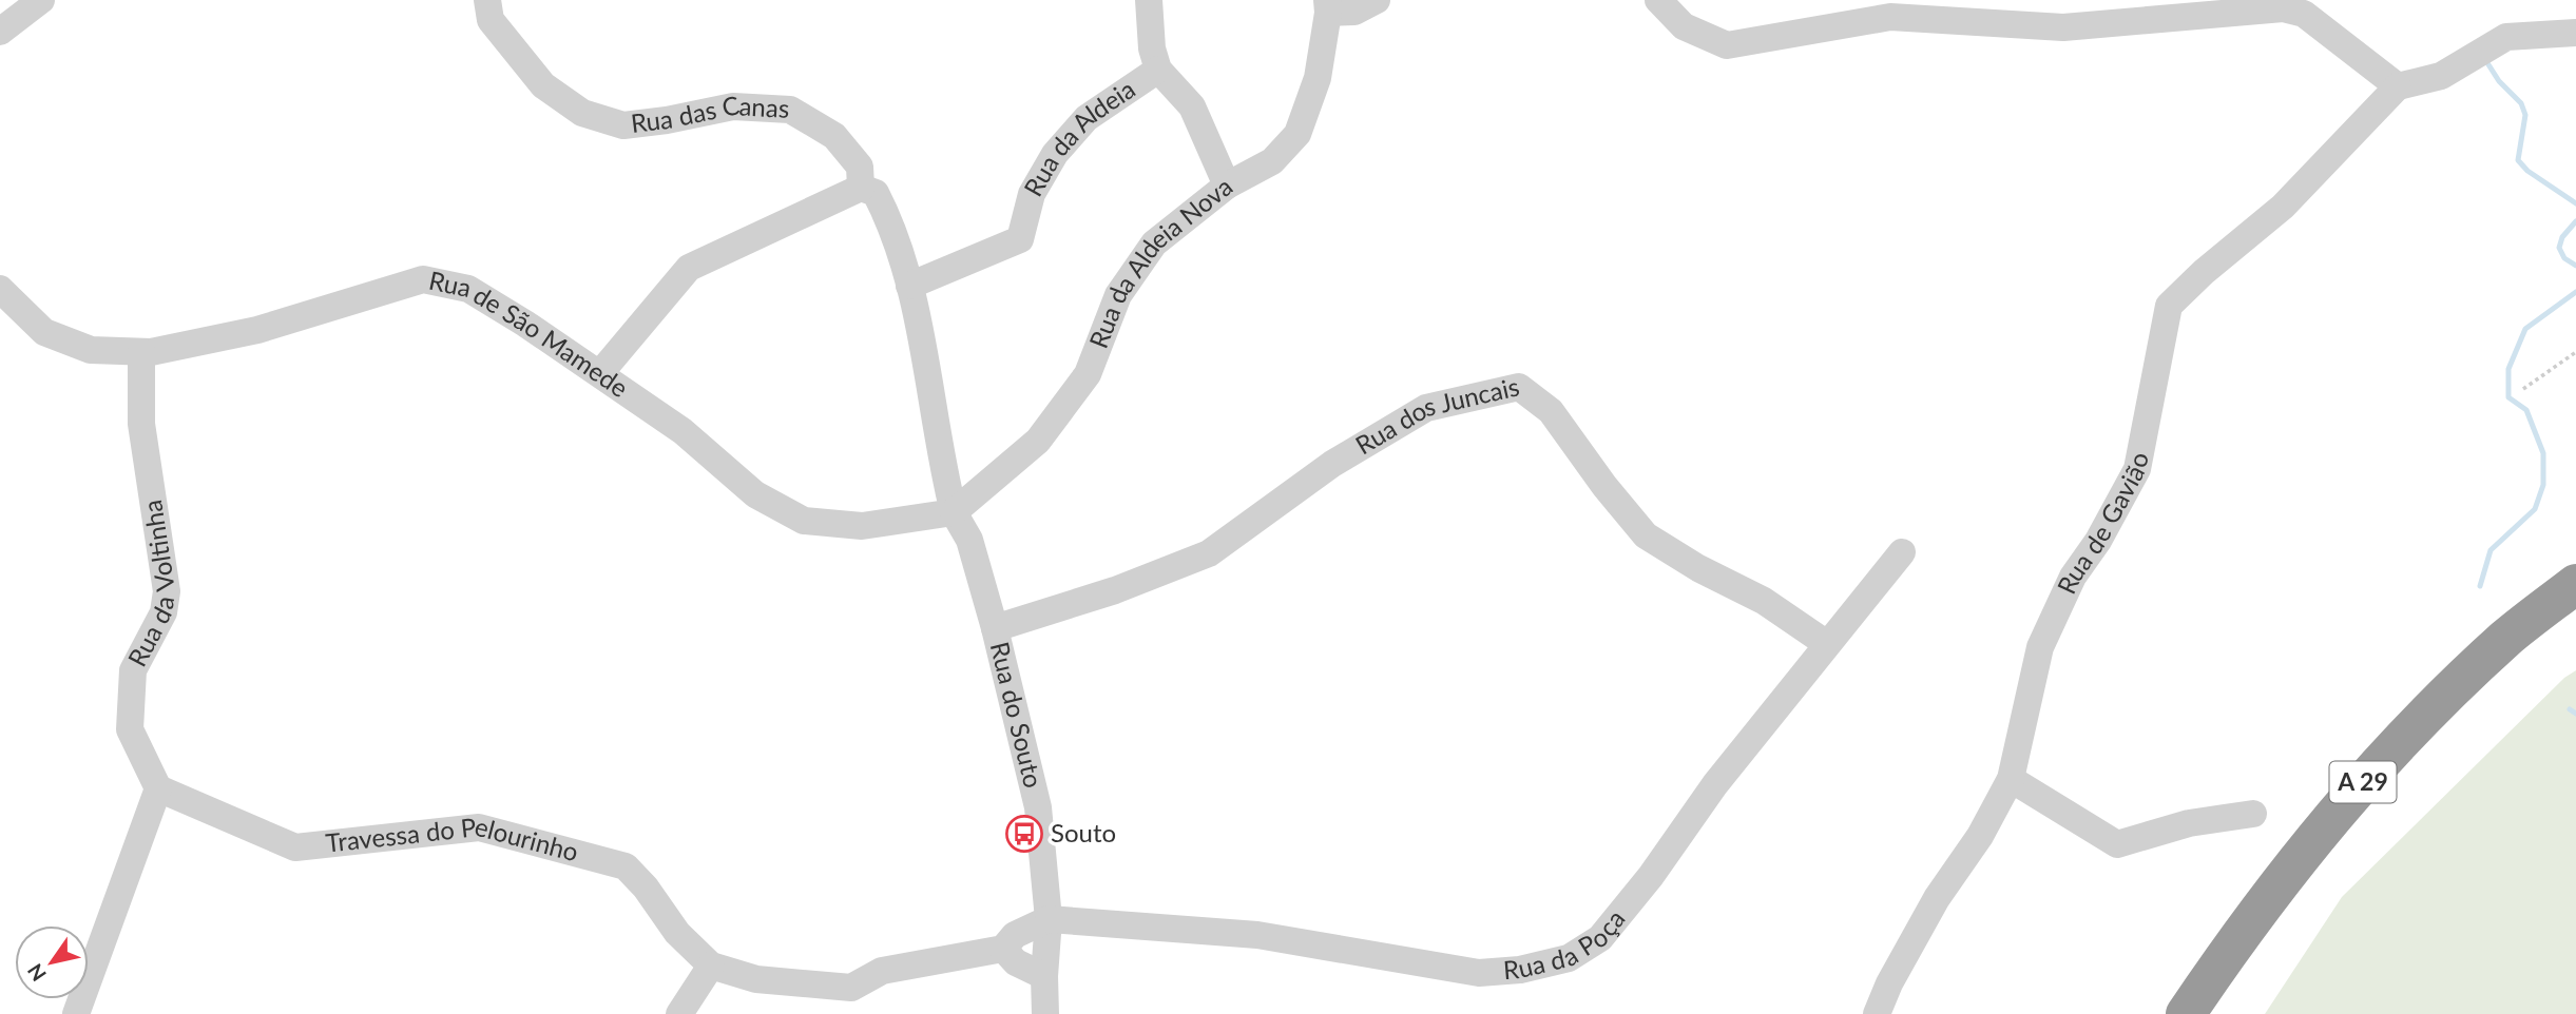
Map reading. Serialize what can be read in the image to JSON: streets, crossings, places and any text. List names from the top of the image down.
{
  "streets": {
    "highway": ["A 29"],
    "street": [
      "Rua das Canas",
      "Rua da Aldeia",
      "Rua da Aldeia Nova",
      "Rua de São Mamede",
      "Rua dos Juncais",
      "Rua de Gavião",
      "Rua da Voltinha",
      "Rua do Souto",
      "Travessa do Pelourinho",
      "Rua da Poça"
    ]
  },
  "crossings": [
    ["Rua da Aldeia", "Rua da Aldeia Nova"],
    ["Rua da Aldeia Nova", "Rua de São Mamede"],
    ["Rua da Aldeia Nova", "Rua do Souto"],
    ["Rua de São Mamede", "Rua da Voltinha"],
    ["Rua de São Mamede", "Rua do Souto"],
    ["Rua dos Juncais", "Rua do Souto"],
    ["Rua dos Juncais", "Rua da Poça"],
    ["Rua da Voltinha", "Travessa do Pelourinho"],
    ["Rua do Souto", "Rua da Poça"]
  ],
  "places": {
    "bus stop": ["Souto"]
  },
  "north": "bottom left"
}
